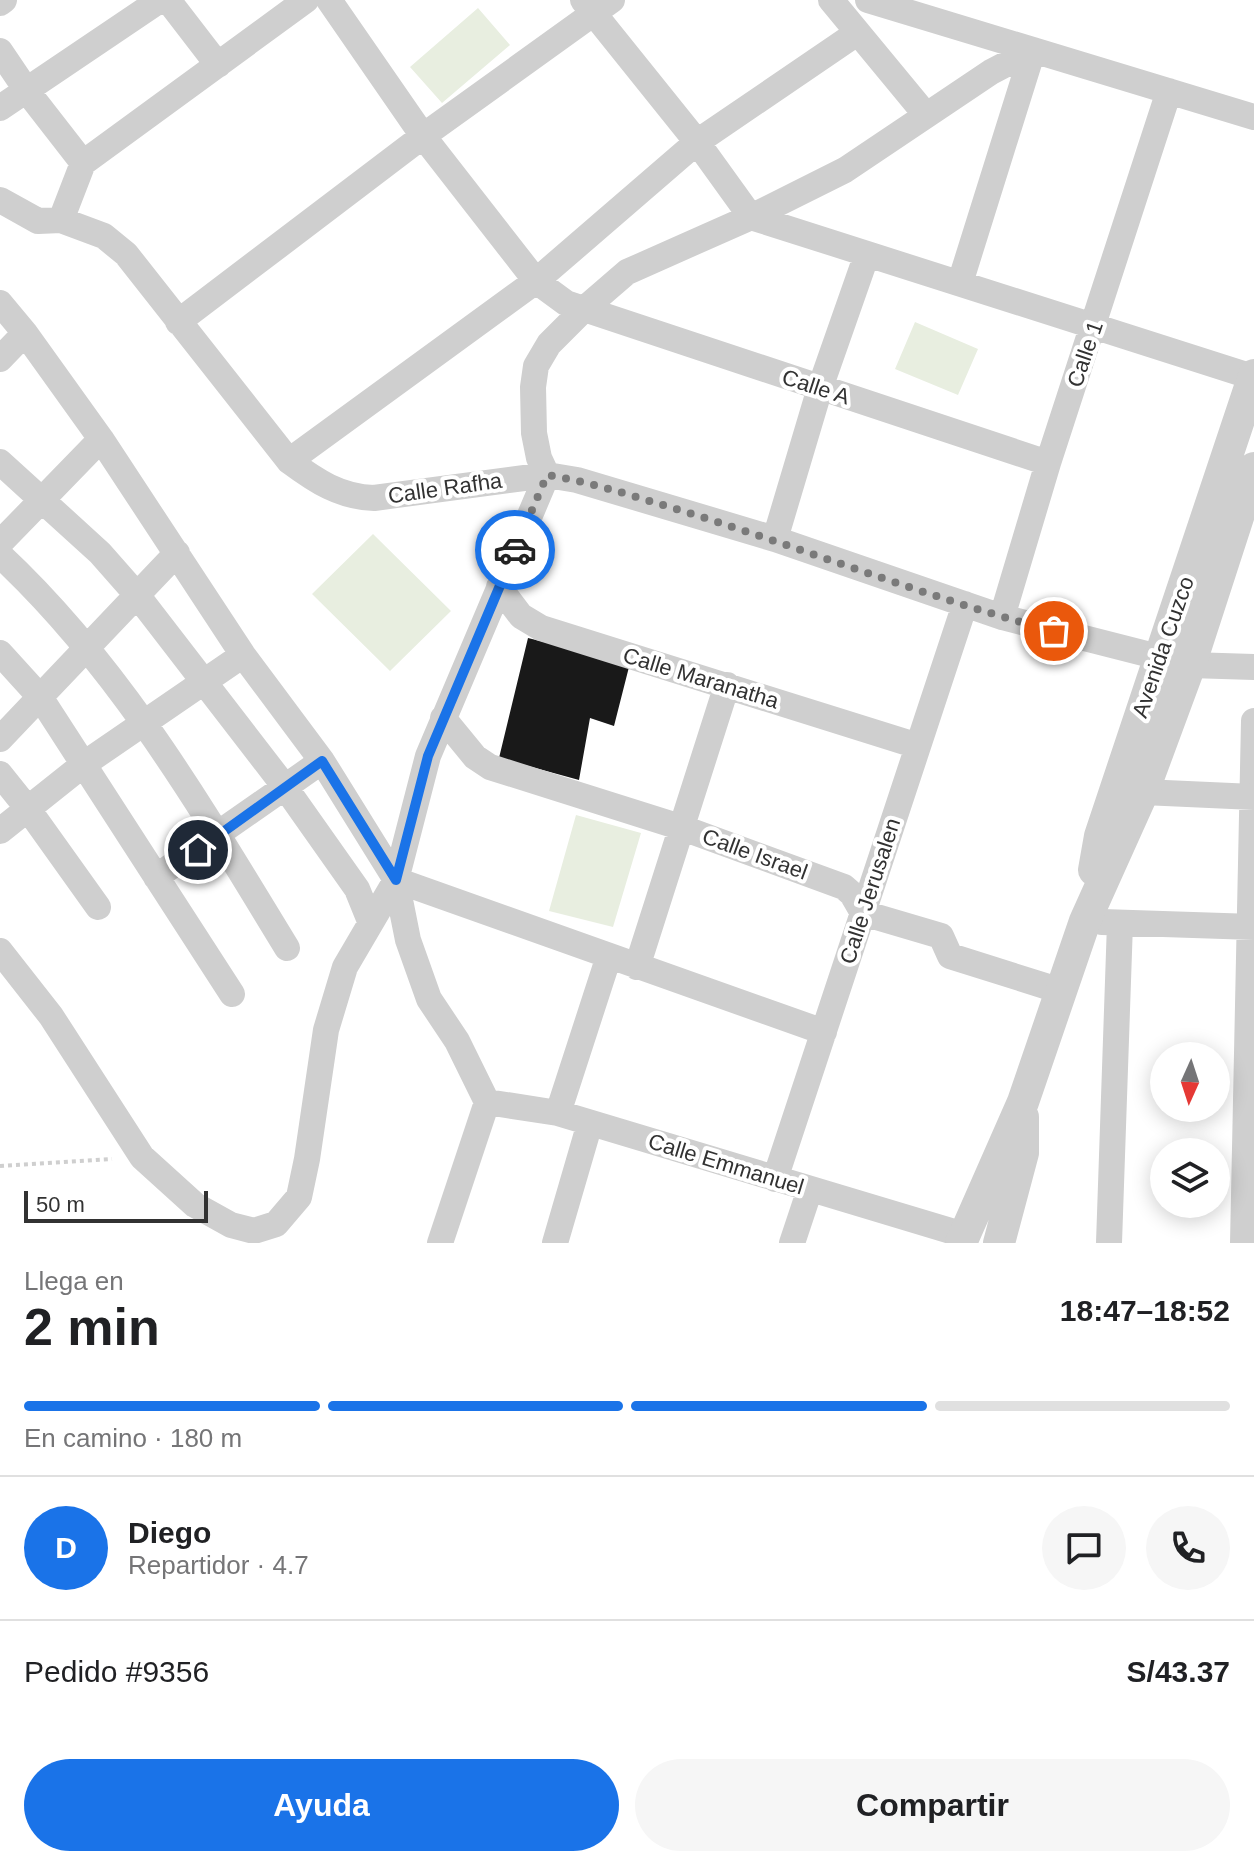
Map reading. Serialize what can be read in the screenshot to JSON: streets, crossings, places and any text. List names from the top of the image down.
{
  "streets": {
    "street": [
      "Calle 1",
      "Calle A",
      "Calle Rafha",
      "Avenida Cuzco",
      "Calle Maranatha",
      "Calle Israel",
      "Calle Jerusalen",
      "Calle Emmanuel"
    ]
  },
  "crossings": [
    ["Calle 1", "Calle A"],
    ["Calle 1", "Calle Rafha"],
    ["Calle Rafha", "Avenida Cuzco"],
    ["Calle Rafha", "Calle Jerusalen"],
    ["Avenida Cuzco", "Calle Emmanuel"],
    ["Calle Maranatha", "Calle Jerusalen"],
    ["Calle Israel", "Calle Jerusalen"],
    ["Calle Jerusalen", "Calle Emmanuel"]
  ],
  "scale_bar": "50 m",
  "north": "bottom",
  "page": {
    "scale": "50 m",
    "heading": ["2 min", "Llega en", "18:47–18:52"],
    "panel": [
      "Diego",
      "Repartidor · 4.7",
      "Pedido #9356",
      "S/43.37"
    ],
    "bar": "En camino · 180 m",
    "round": "D",
    "buttons": ["Ayuda", "Compartir"]
  }
}
